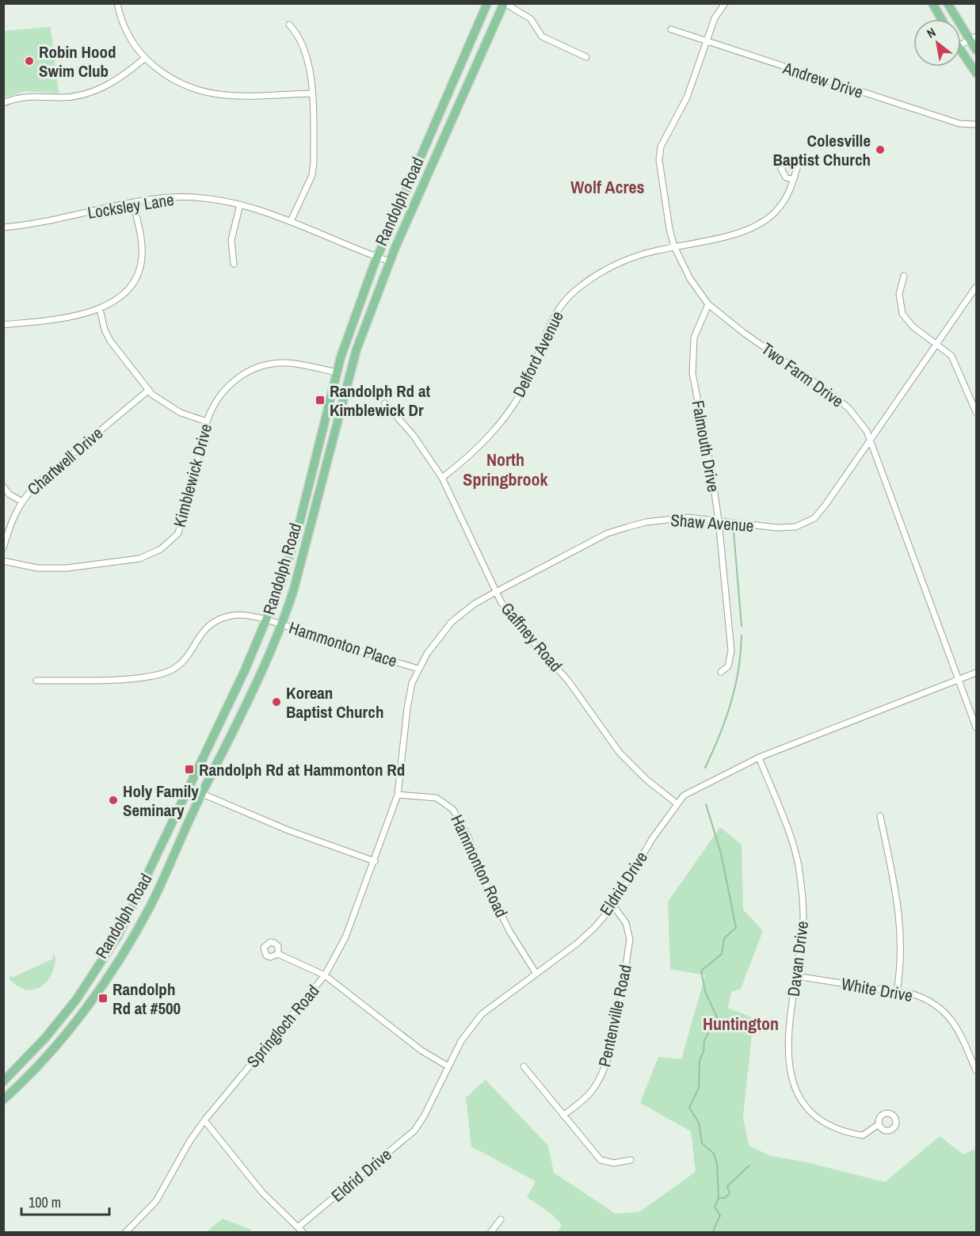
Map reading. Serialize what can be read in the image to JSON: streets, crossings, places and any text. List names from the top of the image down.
{
  "streets": {
    "main road": ["Randolph Road"],
    "street": [
      "Andrew Drive",
      "Locksley Lane",
      "Delford Avenue",
      "Two Farm Drive",
      "Falmouth Drive",
      "Chartwell Drive",
      "Kimblewick Drive",
      "Shaw Avenue",
      "Gaffney Road",
      "Hammonton Place",
      "Hammonton Road",
      "Eldrid Drive",
      "Davan Drive",
      "White Drive",
      "Pentenville Road",
      "Springloch Road"
    ]
  },
  "crossings": [
    ["Andrew Drive", "Two Farm Drive"],
    ["Randolph Road", "Locksley Lane"],
    ["Randolph Road", "Kimblewick Drive"],
    ["Randolph Road", "Hammonton Place"],
    ["Delford Avenue", "Two Farm Drive"],
    ["Delford Avenue", "Gaffney Road"],
    ["Two Farm Drive", "Falmouth Drive"],
    ["Two Farm Drive", "Shaw Avenue"],
    ["Two Farm Drive", "Eldrid Drive"],
    ["Falmouth Drive", "Shaw Avenue"],
    ["Shaw Avenue", "Gaffney Road"],
    ["Shaw Avenue", "Hammonton Place"],
    ["Shaw Avenue", "Hammonton Road"],
    ["Shaw Avenue", "Springloch Road"],
    ["Gaffney Road", "Eldrid Drive"],
    ["Hammonton Road", "Eldrid Drive"],
    ["Hammonton Road", "Springloch Road"],
    ["Eldrid Drive", "Davan Drive"],
    ["Eldrid Drive", "Pentenville Road"],
    ["Davan Drive", "White Drive"]
  ],
  "districts": ["Wolf Acres", "North Springbrook", "Huntington"],
  "places": {
    "other": [
      "Robin Hood Swim Club",
      "Colesville Baptist Church",
      "Korean Baptist Church",
      "Holy Family Seminary"
    ],
    "transit": ["Randolph Rd at Kimblewick Dr", "Randolph Rd at Hammonton Rd", "Randolph Rd at #500"]
  },
  "scale_bar": "100 m",
  "north": "top left"
}
